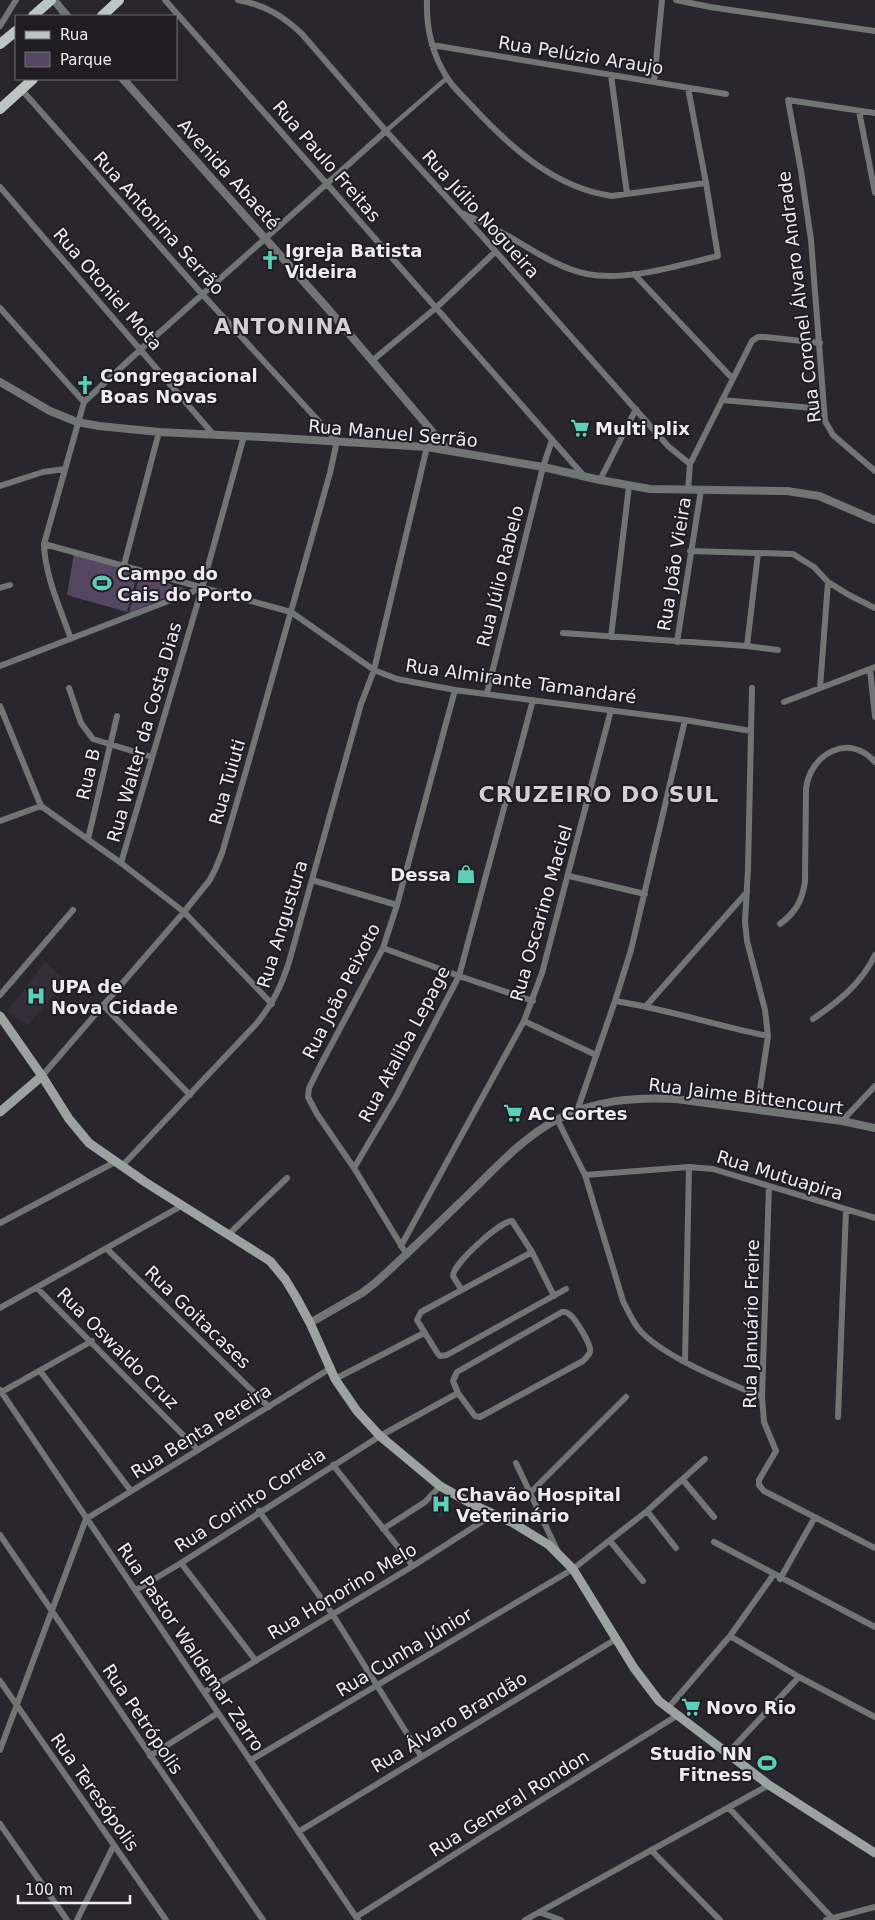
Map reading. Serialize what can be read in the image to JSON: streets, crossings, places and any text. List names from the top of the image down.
{
  "streets": {
    "street": [
      "Rua Pelúzio Araujo",
      "Rua Paulo Freitas",
      "Avenida Abaeté",
      "Rua Júlio Nogueira",
      "Rua Antonina Serrão",
      "Rua Otoniel Mota",
      "Rua Coronel Álvaro Andrade",
      "Rua Manuel Serrão",
      "Rua João Vieira",
      "Rua Júlio Rabelo",
      "Rua Almirante Tamandaré",
      "Rua Walter da Costa Dias",
      "Rua B",
      "Rua Tuiuti",
      "Rua Oscarino Maciel",
      "Rua Angustura",
      "Rua João Peixoto",
      "Rua Ataliba Lepage",
      "Rua Jaime Bittencourt",
      "Rua Mutuapira",
      "Rua Goitacases",
      "Rua Januário Freire",
      "Rua Oswaldo Cruz",
      "Rua Benta Pereira",
      "Rua Corinto Correia",
      "Rua Honorino Melo",
      "Rua Pastor Waldemar Zarro",
      "Rua Cunha Júnior",
      "Rua Petrópolis",
      "Rua Álvaro Brandão",
      "Rua Teresópolis",
      "Rua General Rondon"
    ]
  },
  "crossings": [
    ["Rua Paulo Freitas", "Rua Manuel Serrão"],
    ["Rua Paulo Freitas", "Rua Júlio Rabelo"],
    ["Avenida Abaeté", "Rua Manuel Serrão"],
    ["Rua Antonina Serrão", "Rua Manuel Serrão"],
    ["Rua Antonina Serrão", "Rua Tuiuti"],
    ["Rua Otoniel Mota", "Rua Manuel Serrão"],
    ["Rua Manuel Serrão", "Rua João Vieira"],
    ["Rua Manuel Serrão", "Rua Júlio Rabelo"],
    ["Rua Manuel Serrão", "Rua Walter da Costa Dias"],
    ["Rua Manuel Serrão", "Rua Tuiuti"],
    ["Rua Manuel Serrão", "Rua Angustura"],
    ["Rua Júlio Rabelo", "Rua Almirante Tamandaré"],
    ["Rua Almirante Tamandaré", "Rua Walter da Costa Dias"],
    ["Rua Almirante Tamandaré", "Rua Tuiuti"],
    ["Rua Almirante Tamandaré", "Rua Oscarino Maciel"],
    ["Rua Almirante Tamandaré", "Rua Angustura"],
    ["Rua Almirante Tamandaré", "Rua João Peixoto"],
    ["Rua Almirante Tamandaré", "Rua Ataliba Lepage"],
    ["Rua Oscarino Maciel", "Rua João Peixoto"],
    ["Rua João Peixoto", "Rua Ataliba Lepage"],
    ["Rua João Peixoto", "Rua Jaime Bittencourt"],
    ["Rua Mutuapira", "Rua Januário Freire"],
    ["Rua Goitacases", "Rua Benta Pereira"],
    ["Rua Oswaldo Cruz", "Rua Benta Pereira"],
    ["Rua Benta Pereira", "Rua Pastor Waldemar Zarro"],
    ["Rua Corinto Correia", "Rua Pastor Waldemar Zarro"],
    ["Rua Honorino Melo", "Rua Pastor Waldemar Zarro"],
    ["Rua Pastor Waldemar Zarro", "Rua Cunha Júnior"],
    ["Rua Pastor Waldemar Zarro", "Rua Álvaro Brandão"],
    ["Rua Pastor Waldemar Zarro", "Rua General Rondon"]
  ],
  "districts": ["ANTONINA", "CRUZEIRO DO SUL"],
  "places": {
    "church": ["Igreja Batista Videira", "Congregacional Boas Novas"],
    "supermarket": ["Multi plix", "AC Cortes", "Novo Rio"],
    "sports": ["Campo do Cais do Porto", "Studio NN Fitness"],
    "shop": ["Dessa"],
    "hospital": ["UPA de Nova Cidade", "Chavão Hospital Veterinário"]
  },
  "legend": ["Rua", "Parque"],
  "scale_bar": "100 m"
}
